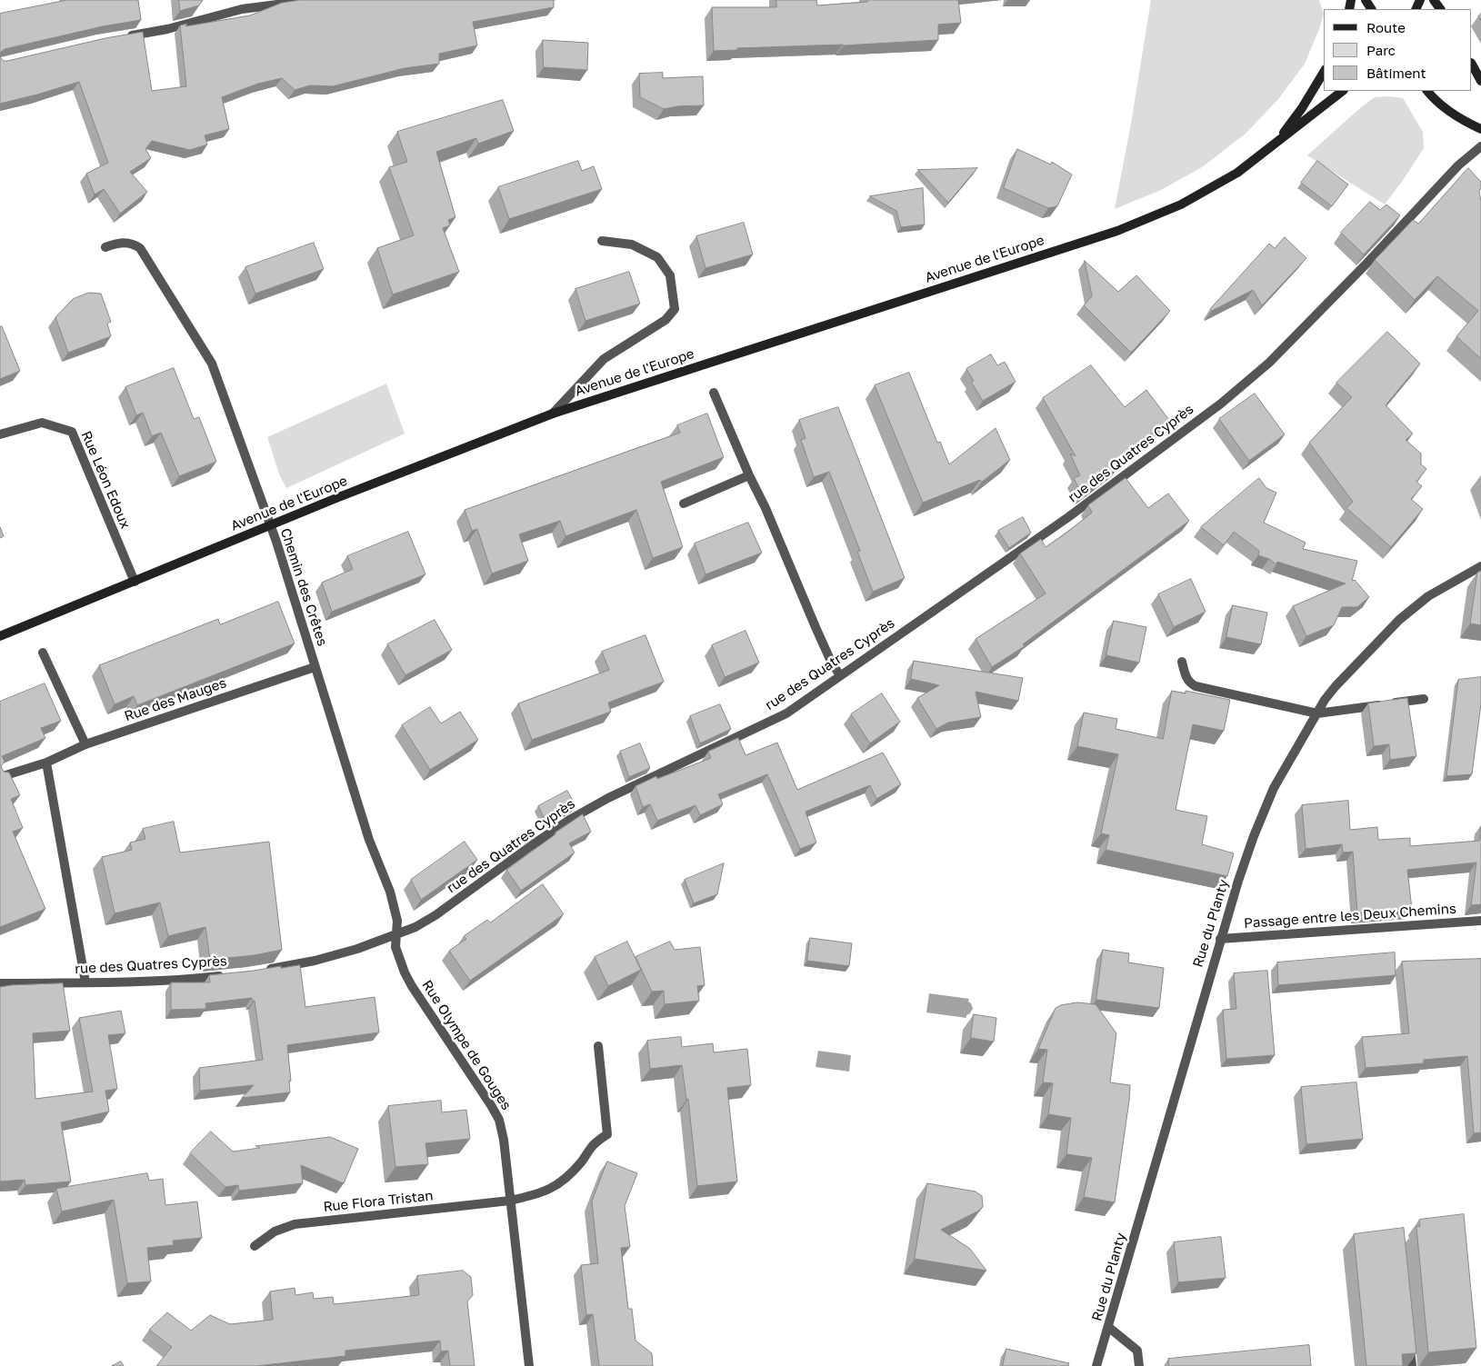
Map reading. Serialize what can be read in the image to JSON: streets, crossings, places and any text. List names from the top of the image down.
{
  "streets": {
    "main road": ["Avenue de l'Europe"],
    "street": [
      "rue des Quatres Cyprès",
      "Rue Léon Edoux",
      "Chemin des Crêtes",
      "Rue des Mauges",
      "Passage entre les Deux Chemins",
      "Rue du Planty",
      "Rue Olympe de Gouges",
      "Rue Flora Tristan"
    ]
  },
  "crossings": [
    ["Avenue de l'Europe", "Rue Léon Edoux"],
    ["Avenue de l'Europe", "Chemin des Crêtes"],
    ["rue des Quatres Cyprès", "Chemin des Crêtes"],
    ["rue des Quatres Cyprès", "Rue Olympe de Gouges"],
    ["Chemin des Crêtes", "Rue des Mauges"],
    ["Chemin des Crêtes", "Rue Olympe de Gouges"],
    ["Passage entre les Deux Chemins", "Rue du Planty"],
    ["Rue Olympe de Gouges", "Rue Flora Tristan"]
  ],
  "legend": ["Route", "Parc", "Bâtiment"]
}
